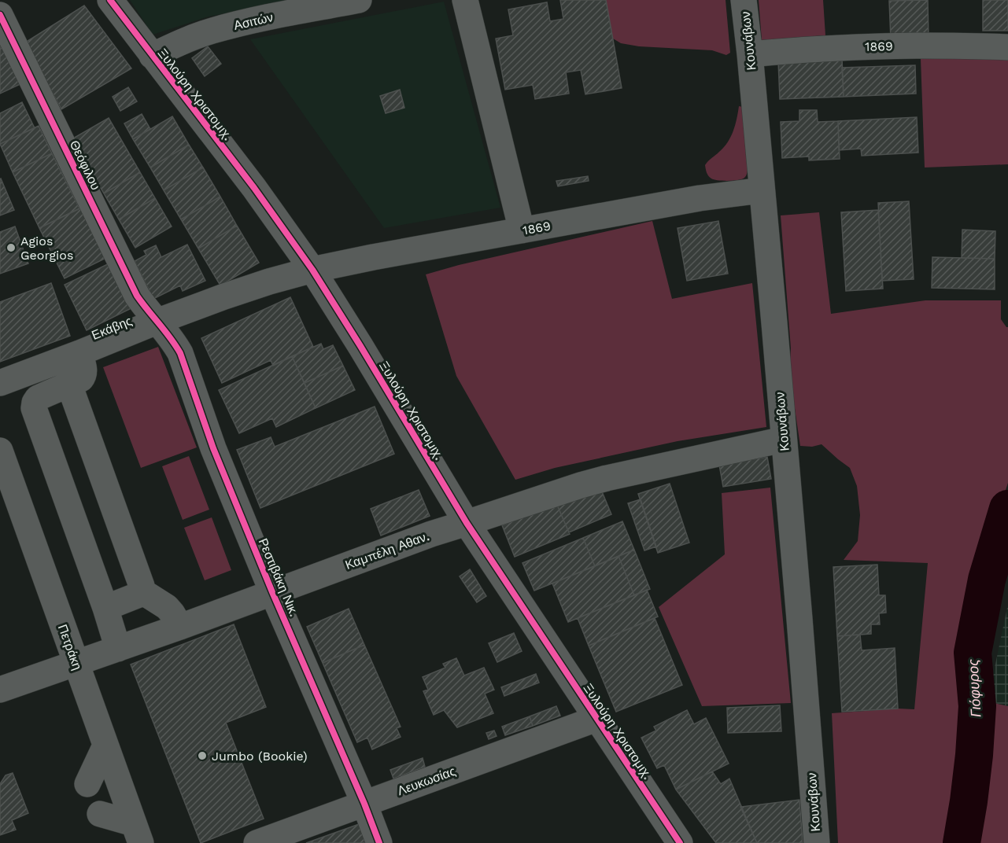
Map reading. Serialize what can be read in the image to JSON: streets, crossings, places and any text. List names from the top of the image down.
{
  "streets": {
    "street": [
      "Ασιτών",
      "Κουνάβων",
      "1869",
      "Ξυλούρη Χριστομιχ.",
      "Θεόφιλου",
      "Εκάβης",
      "Καμπέλη Αθαν.",
      "Ρεστιβάκη Νικ.",
      "Πετράκη",
      "Λευκωσίας"
    ]
  },
  "crossings": [
    ["Ασιτών", "Ξυλούρη Χριστομιχ."],
    ["Κουνάβων", "1869"],
    ["Κουνάβων", "Καμπέλη Αθαν."],
    ["1869", "Ξυλούρη Χριστομιχ."],
    ["1869", "Εκάβης"],
    ["Ξυλούρη Χριστομιχ.", "Εκάβης"],
    ["Ξυλούρη Χριστομιχ.", "Καμπέλη Αθαν."],
    ["Ξυλούρη Χριστομιχ.", "Λευκωσίας"],
    ["Θεόφιλου", "Εκάβης"],
    ["Θεόφιλου", "Ρεστιβάκη Νικ."],
    ["Εκάβης", "Ρεστιβάκη Νικ."],
    ["Καμπέλη Αθαν.", "Ρεστιβάκη Νικ."],
    ["Καμπέλη Αθαν.", "Πετράκη"],
    ["Ρεστιβάκη Νικ.", "Λευκωσίας"]
  ],
  "water": ["Γιόφυρος"],
  "places": ["Agios Georgios", "Jumbo (Bookie)"]
}
